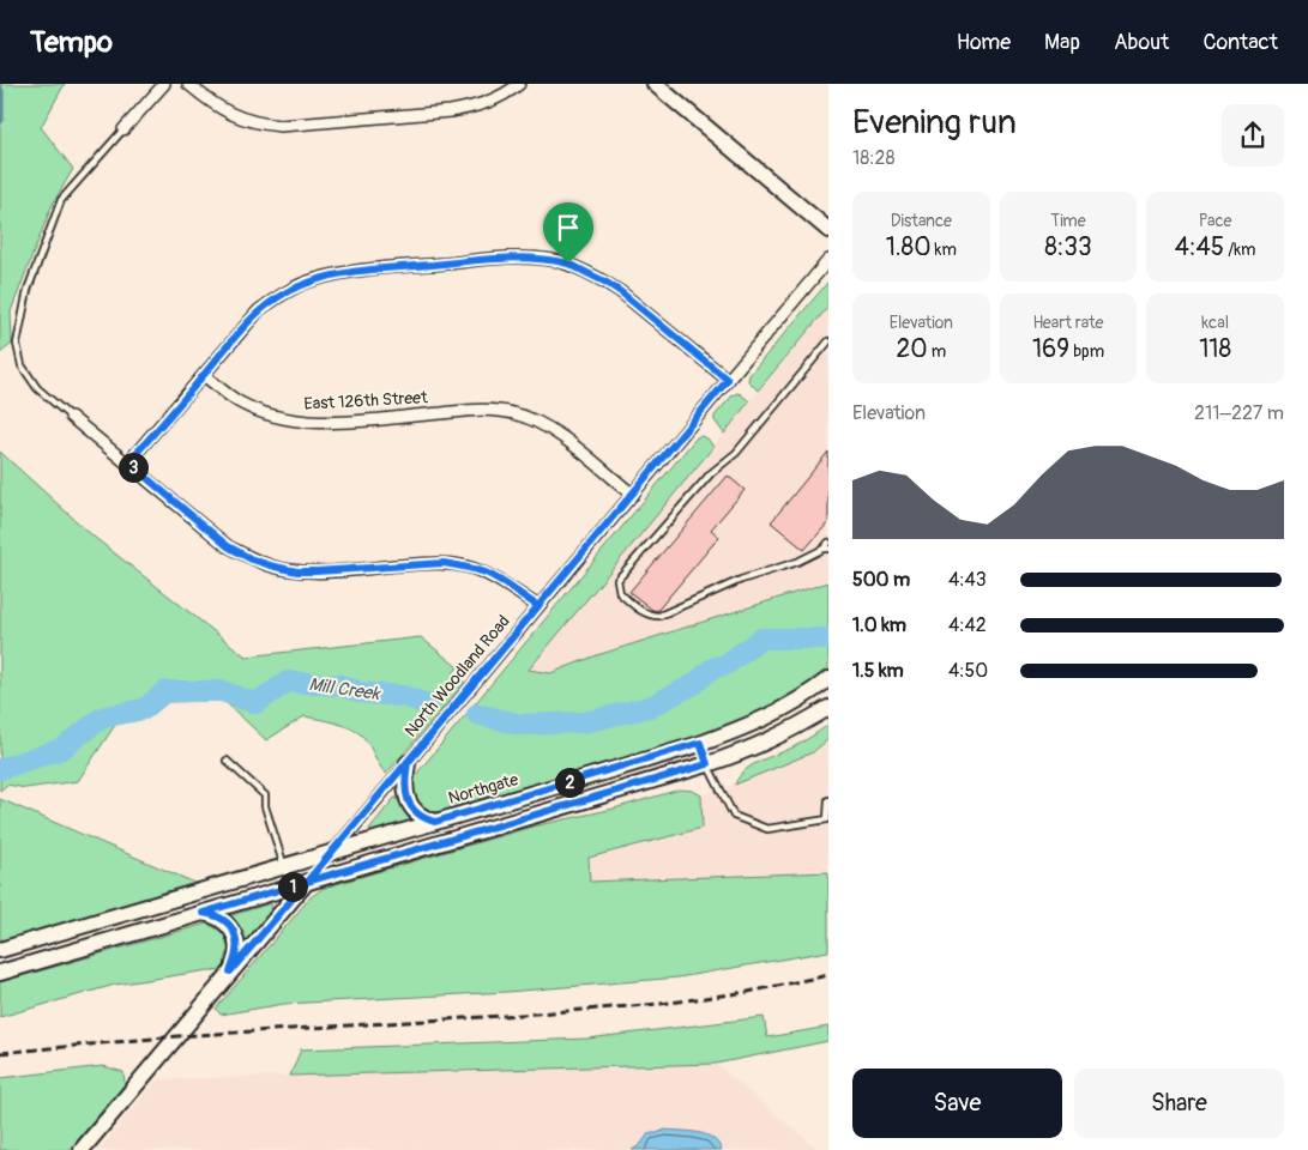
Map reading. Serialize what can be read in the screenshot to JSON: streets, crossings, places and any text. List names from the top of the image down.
{
  "streets": {
    "main road": ["North Woodland Road", "Northgate"],
    "street": ["East 126th Street"]
  },
  "crossings": [
    ["East 126th Street", "North Woodland Road"],
    ["North Woodland Road", "Northgate"]
  ],
  "water": ["Mill Creek"],
  "page": {
    "header": "Tempo",
    "nav": [
      "Home",
      "Map",
      "About",
      "Contact"
    ],
    "heading": ["Evening run", "18:28"],
    "stats": [
      ["Distance", "1.80 km"],
      ["Time", "8:33"],
      ["Pace", "4:45 /km"],
      ["Elevation", "20 m"],
      ["Heart rate", "169 bpm"],
      ["kcal", "118"]
    ],
    "chart": ["Elevation", "211–227 m"],
    "pins": ["3", "2", "1"],
    "list": [
      {
        "name": "500 m",
        "note": "4:43"
      },
      {
        "name": "1.0 km",
        "note": "4:42"
      },
      {
        "name": "1.5 km",
        "note": "4:50"
      }
    ],
    "buttons": ["Save", "Share"]
  }
}
